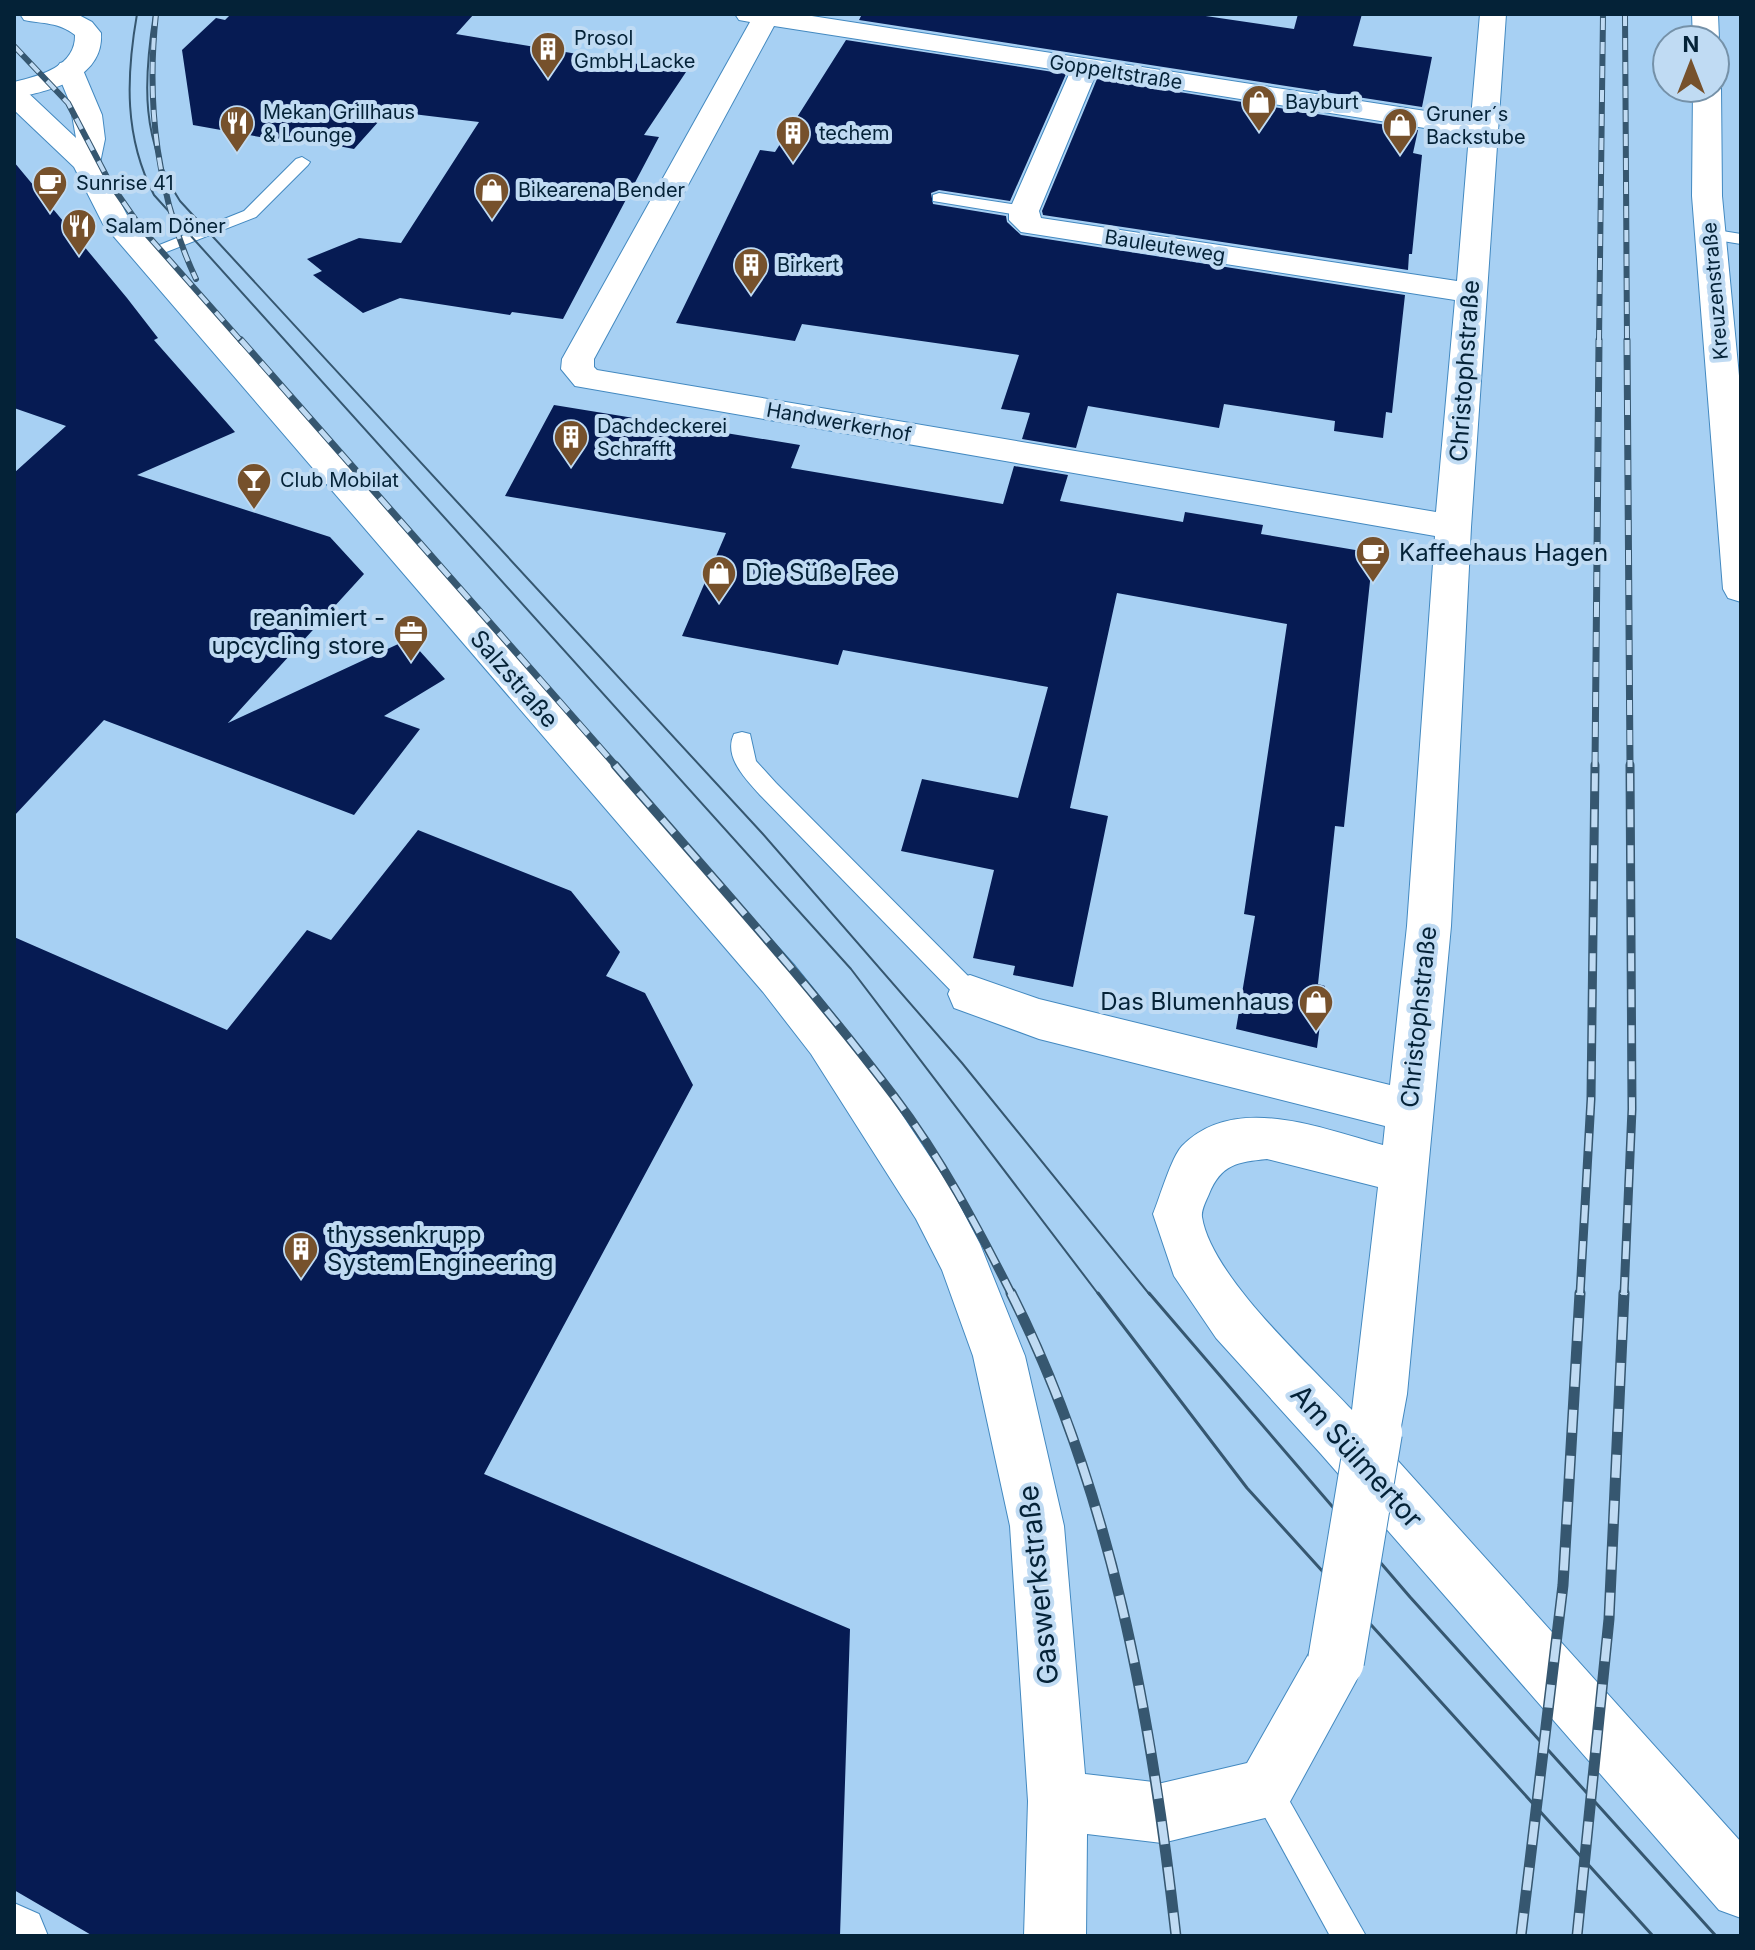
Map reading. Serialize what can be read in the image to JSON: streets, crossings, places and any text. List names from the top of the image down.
{
  "streets": {
    "street": [
      "Goppeltstraße",
      "Bauleuteweg",
      "Kreuzenstraße",
      "Christophstraße",
      "Handwerkerhof",
      "Salzstraße",
      "Am Sülmertor",
      "Gaswerkstraße"
    ]
  },
  "crossings": [
    ["Goppeltstraße", "Christophstraße"],
    ["Goppeltstraße", "Handwerkerhof"],
    ["Bauleuteweg", "Christophstraße"],
    ["Christophstraße", "Handwerkerhof"],
    ["Christophstraße", "Am Sülmertor"],
    ["Salzstraße", "Gaswerkstraße"]
  ],
  "places": {
    "building": [
      "Prosol GmbH Lacke",
      "techem",
      "Birkert",
      "Dachdeckerei Schrafft",
      "thyssenkrupp System Engineering"
    ],
    "shop": [
      "Bayburt",
      "Gruner´s Backstube",
      "Bikearena Bender",
      "Die Süße Fee",
      "Das Blumenhaus"
    ],
    "restaurant": ["Mekan Grillhaus & Lounge", "Salam Döner"],
    "cafe": ["Sunrise 41", "Kaffeehaus Hagen"],
    "bar": ["Club Mobilat"],
    "office": ["reanimiert - upcycling store"]
  },
  "north": "top"
}
